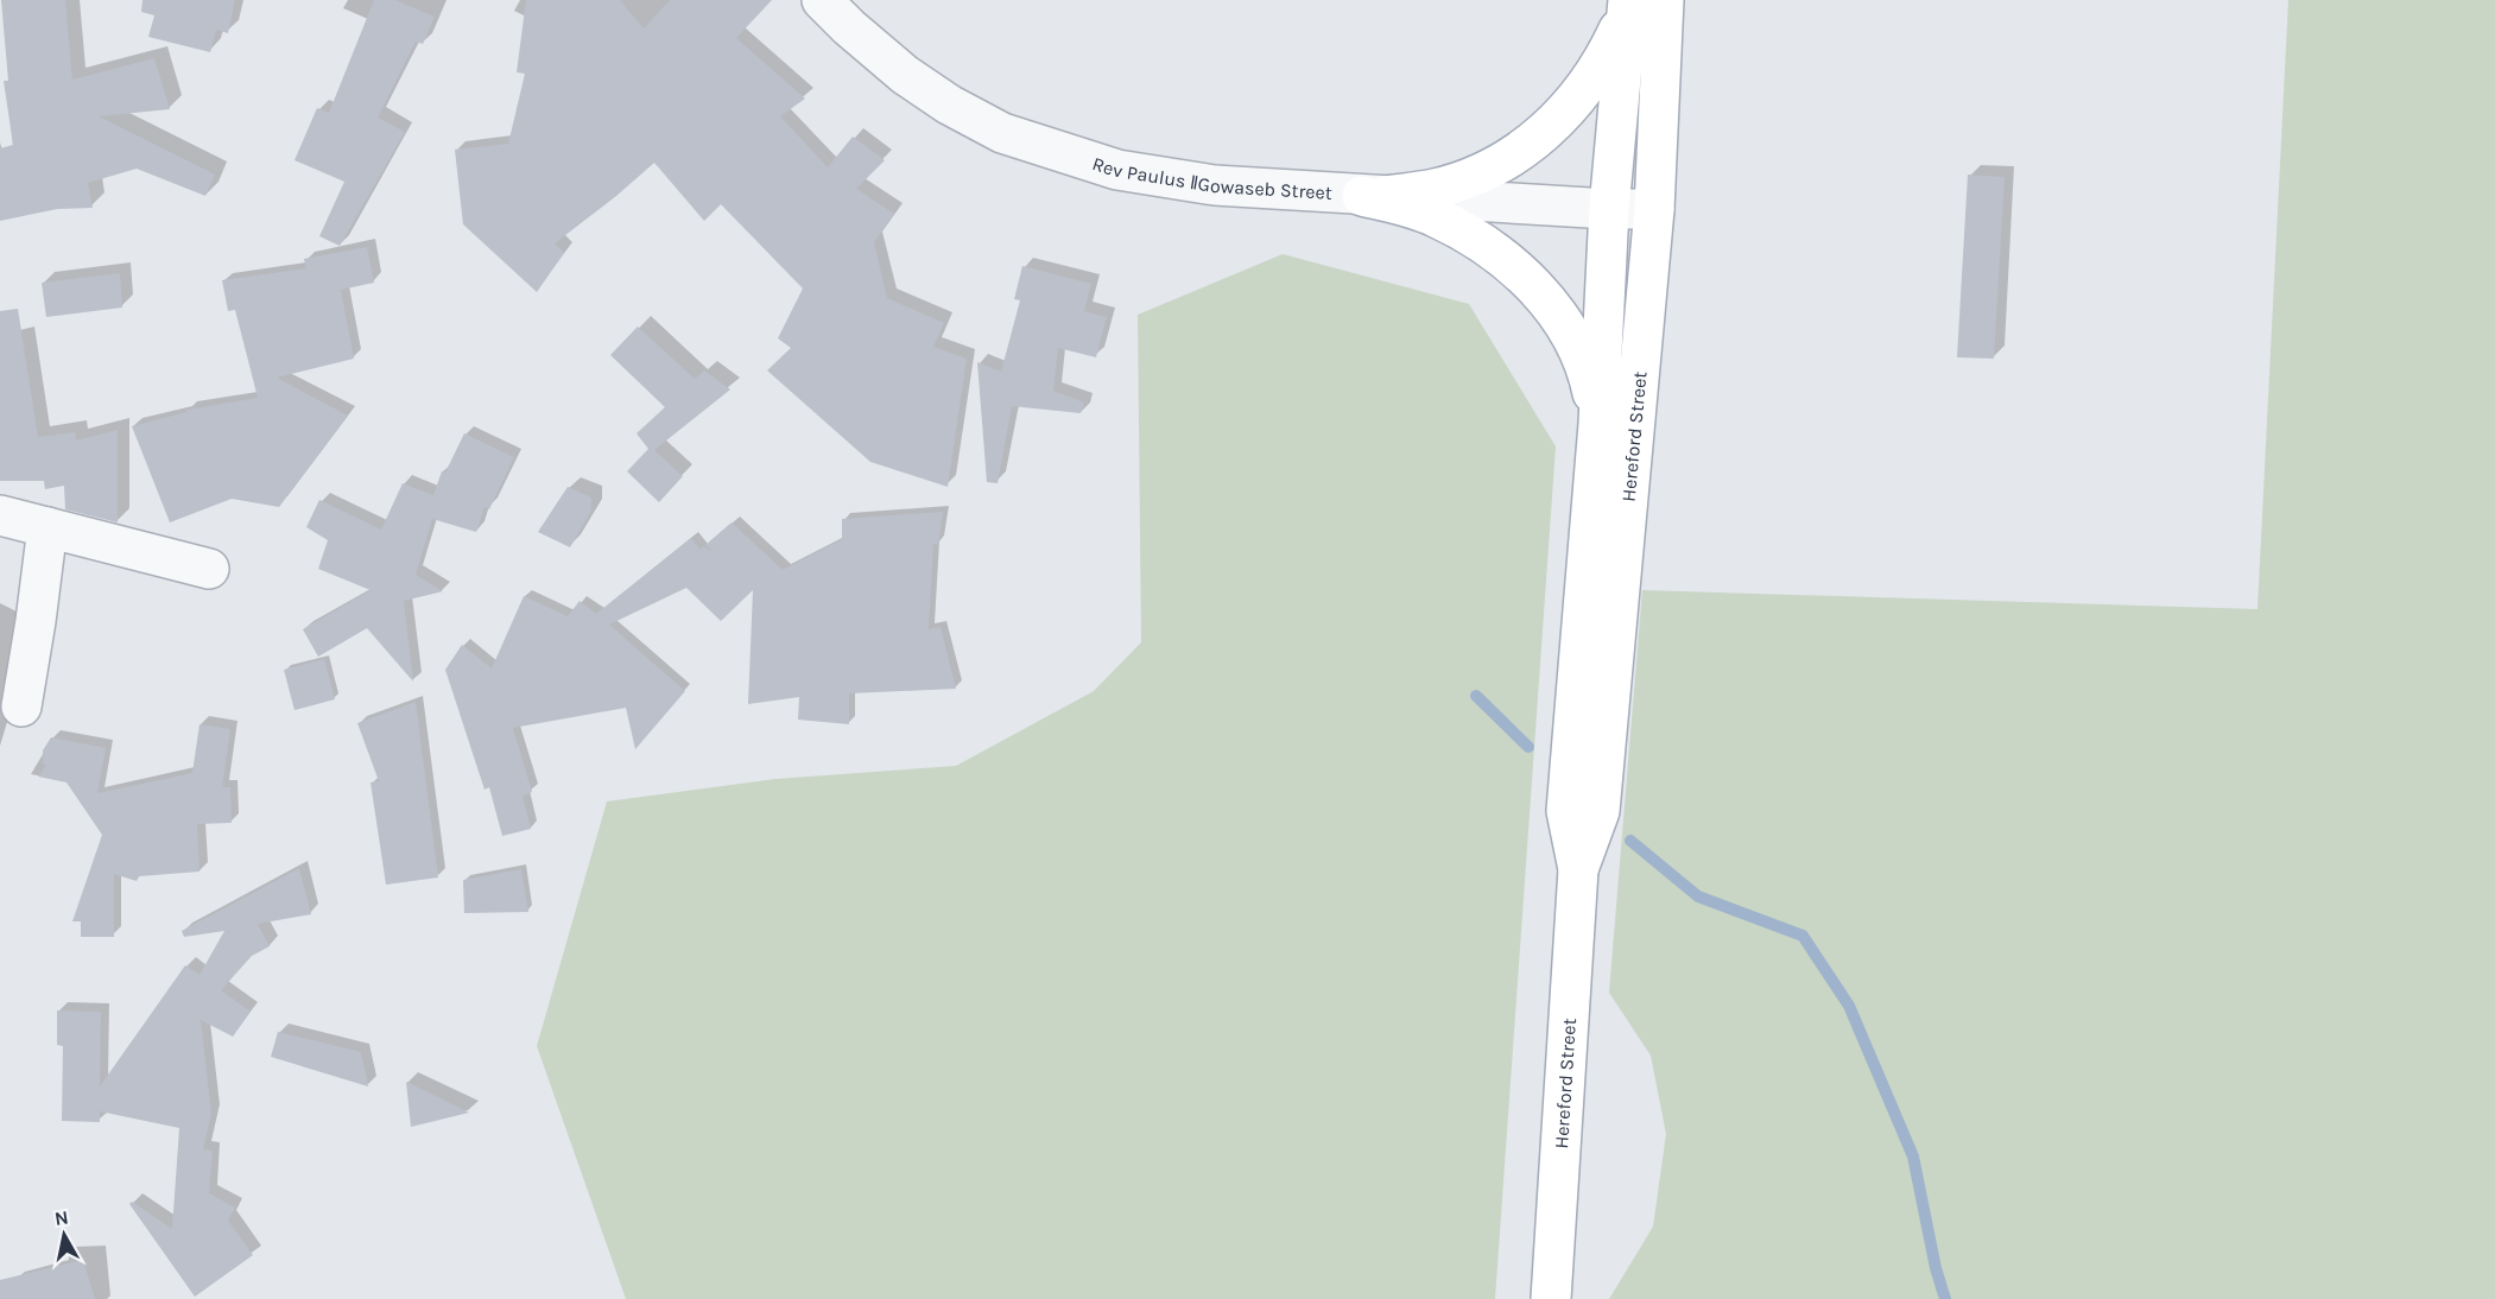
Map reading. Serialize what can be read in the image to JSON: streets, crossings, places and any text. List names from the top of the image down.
{
  "streets": {
    "main road": ["Hereford Street"],
    "street": ["Rev Paulus ǁGowaseb Street"]
  },
  "crossings": [
    ["Rev Paulus ǁGowaseb Street", "Hereford Street"]
  ],
  "north": "top"
}
